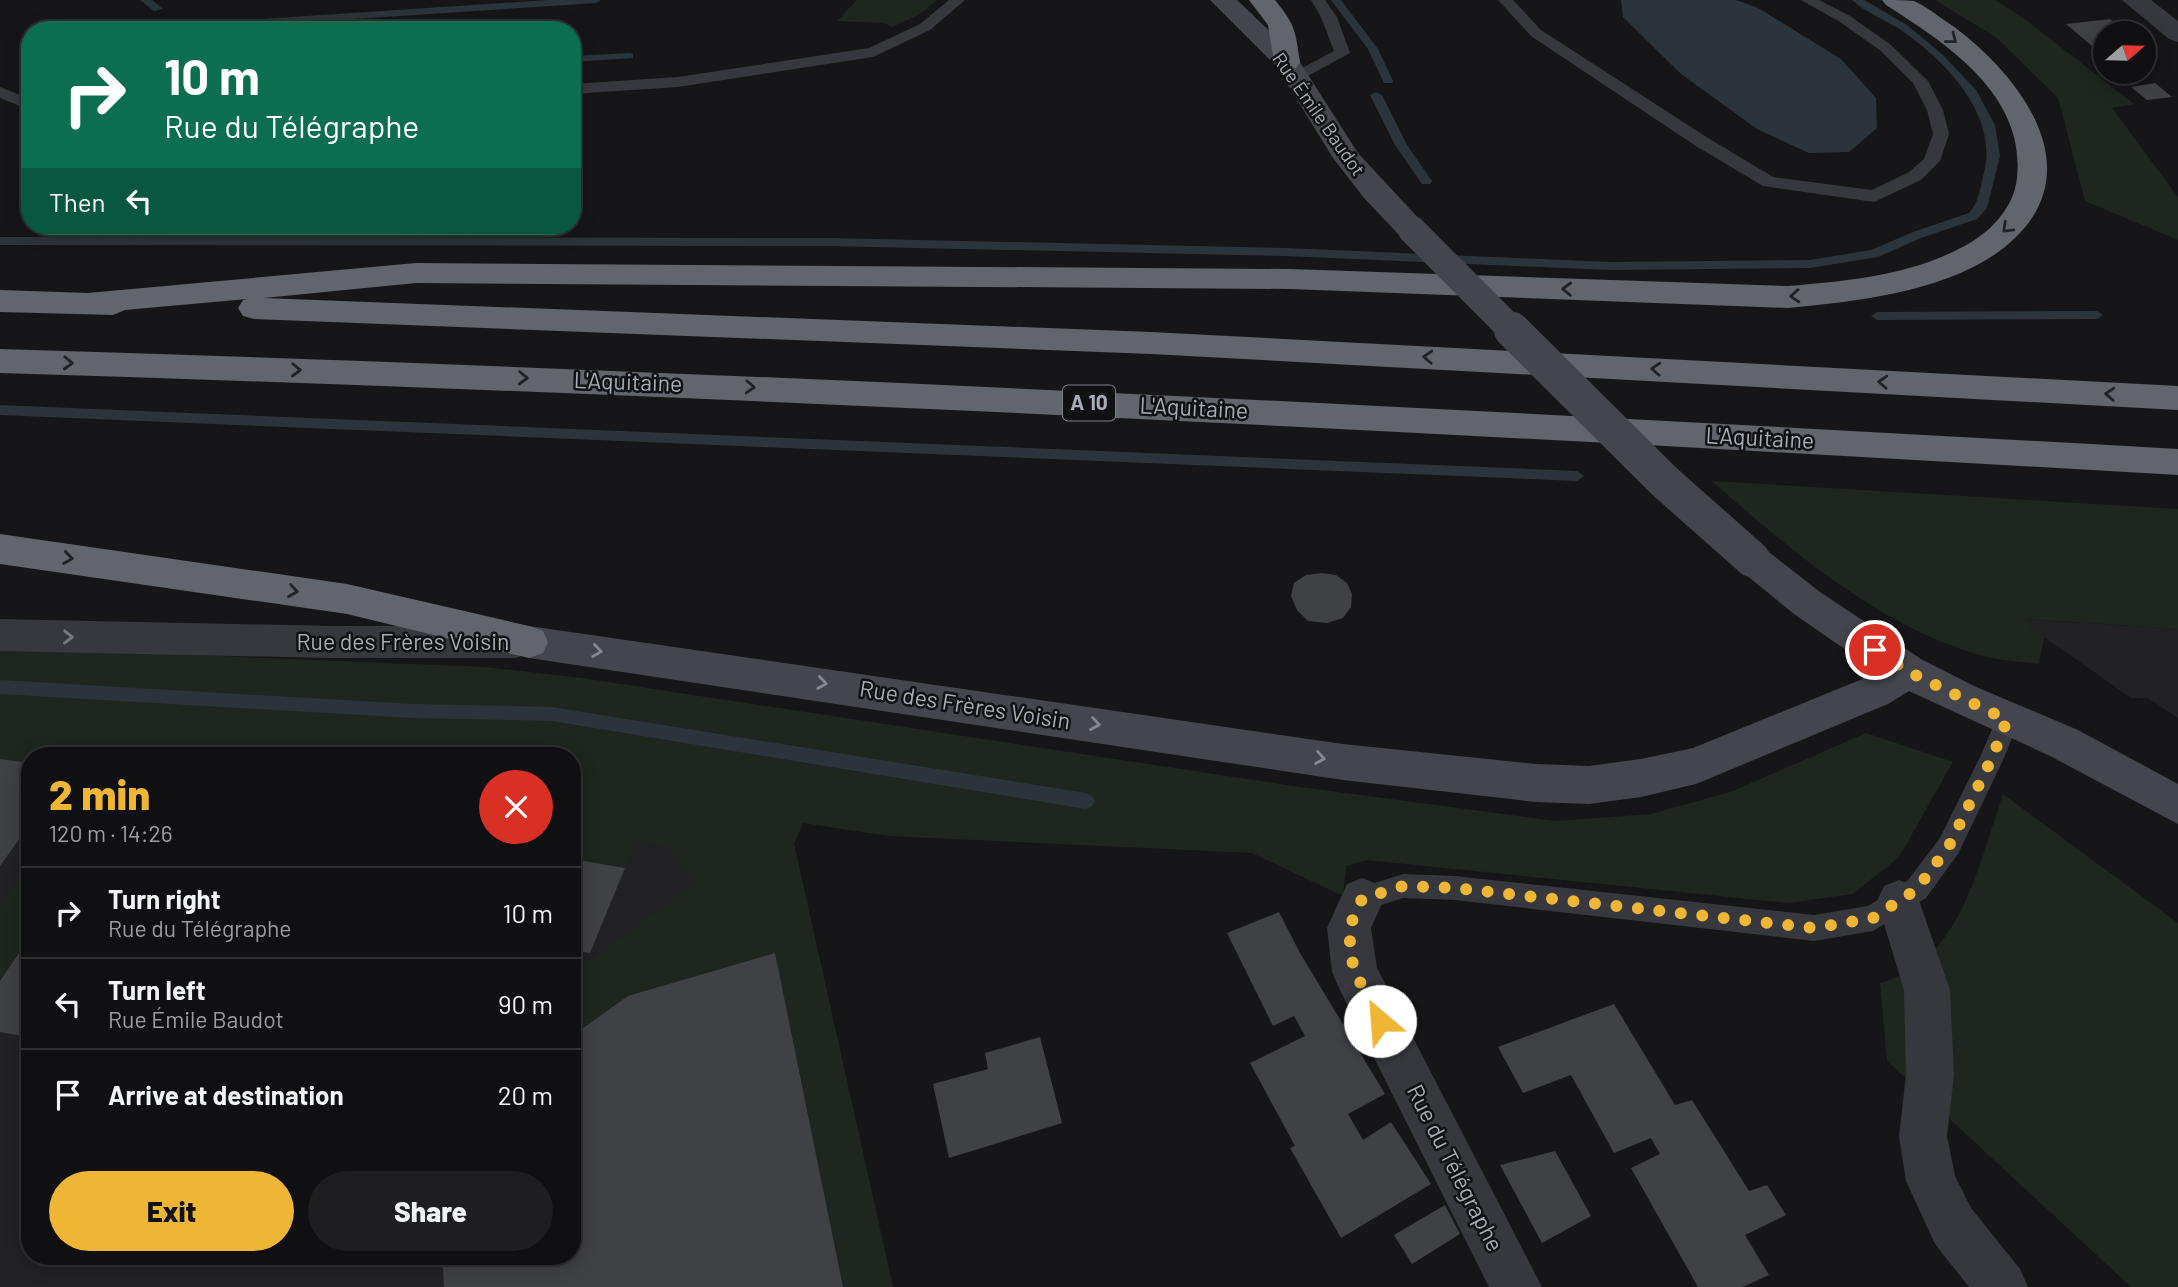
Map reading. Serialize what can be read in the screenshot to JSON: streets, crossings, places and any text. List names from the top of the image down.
{
  "streets": {
    "highway": ["L'Aquitaine", "A 10"],
    "street": ["Rue Émile Baudot", "Rue des Frères Voisin", "Rue du Télégraphe"]
  },
  "crossings": [
    ["Rue Émile Baudot", "Rue des Frères Voisin"]
  ],
  "one_way": ["Rue des Frères Voisin"],
  "north": "right",
  "page": {
    "turn": ["10 m", "Rue du Télégraphe"],
    "then": "Then",
    "heading": ["2 min", "120 m · 14:26"],
    "list": [
      {
        "name": "Turn right",
        "note": "Rue du Télégraphe",
        "value": "10 m"
      },
      {
        "name": "Turn left",
        "note": "Rue Émile Baudot",
        "value": "90 m"
      },
      {
        "name": "Arrive at destination",
        "value": "20 m"
      }
    ],
    "buttons": ["Exit", "Share"]
  }
}
